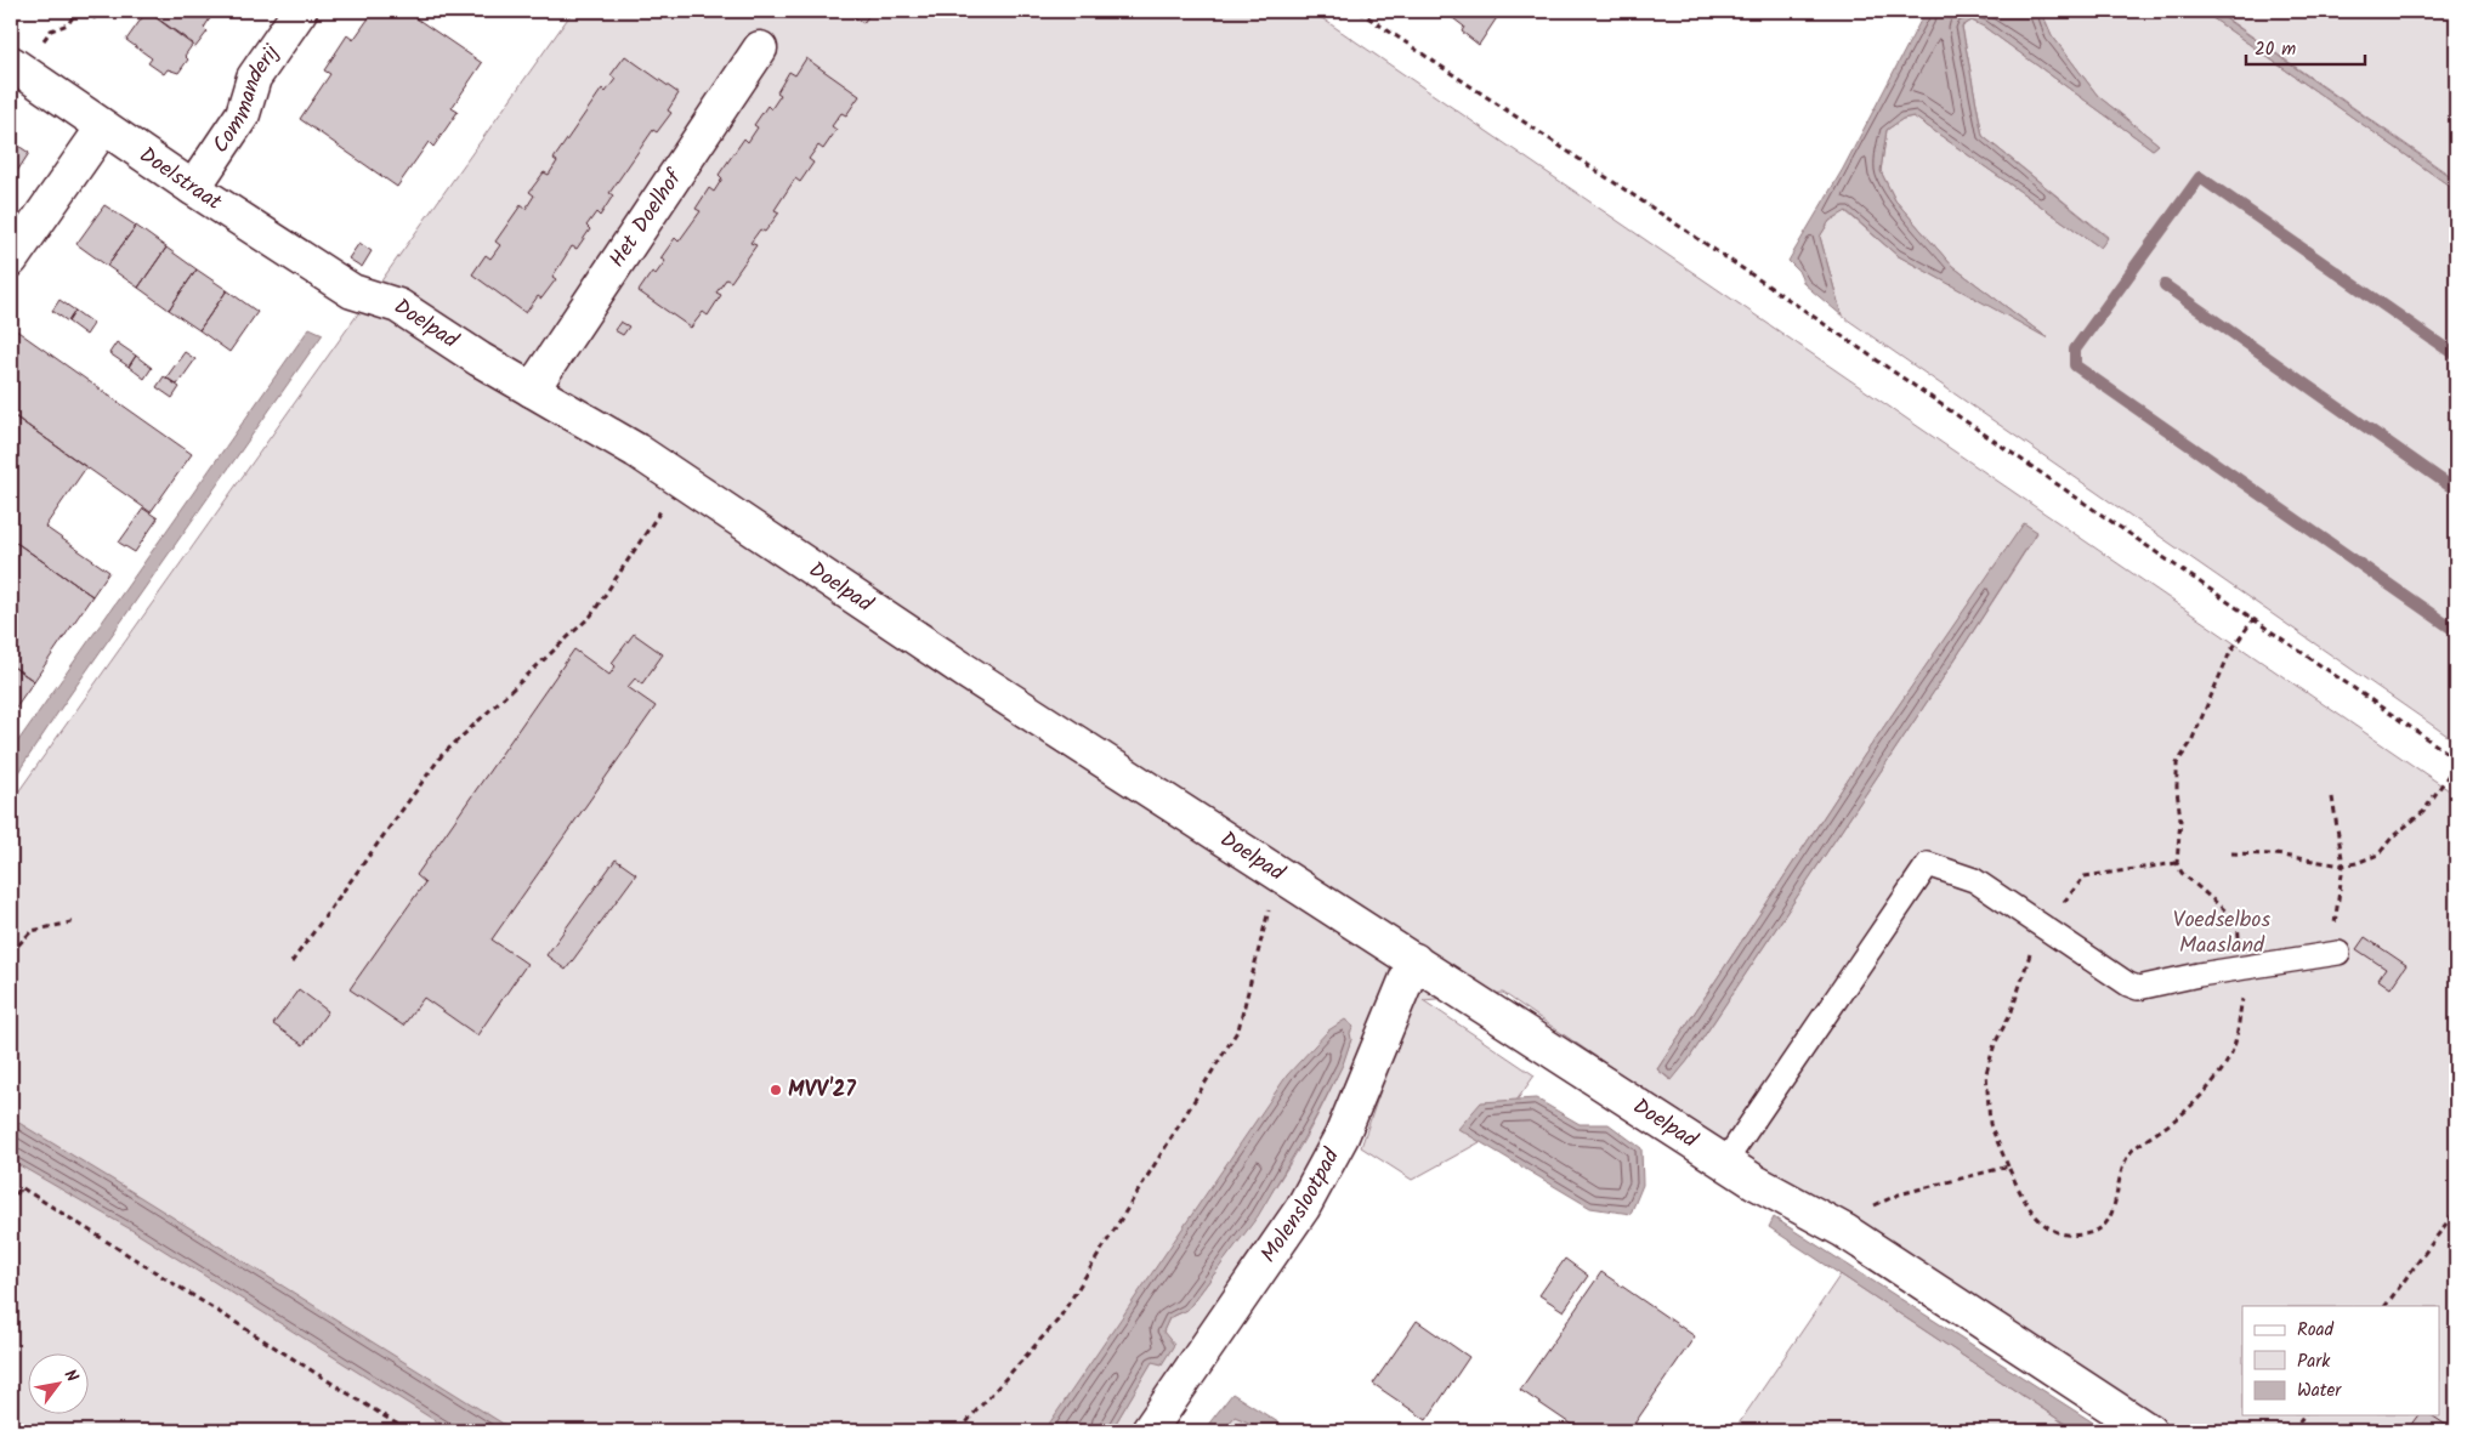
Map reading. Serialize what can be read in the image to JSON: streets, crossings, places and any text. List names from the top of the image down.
{
  "streets": {
    "street": [
      "Commanderij",
      "Doelstraat",
      "Het Doelhof",
      "Doelpad",
      "Molenslootpad"
    ]
  },
  "crossings": [
    ["Commanderij", "Doelstraat"],
    ["Doelstraat", "Doelpad"],
    ["Het Doelhof", "Doelpad"],
    ["Doelpad", "Molenslootpad"]
  ],
  "parks": ["Voedselbos Maasland"],
  "places": ["MVV'27"],
  "legend": ["Road", "Park", "Water"],
  "scale_bar": "20 m",
  "north": "top right"
}
